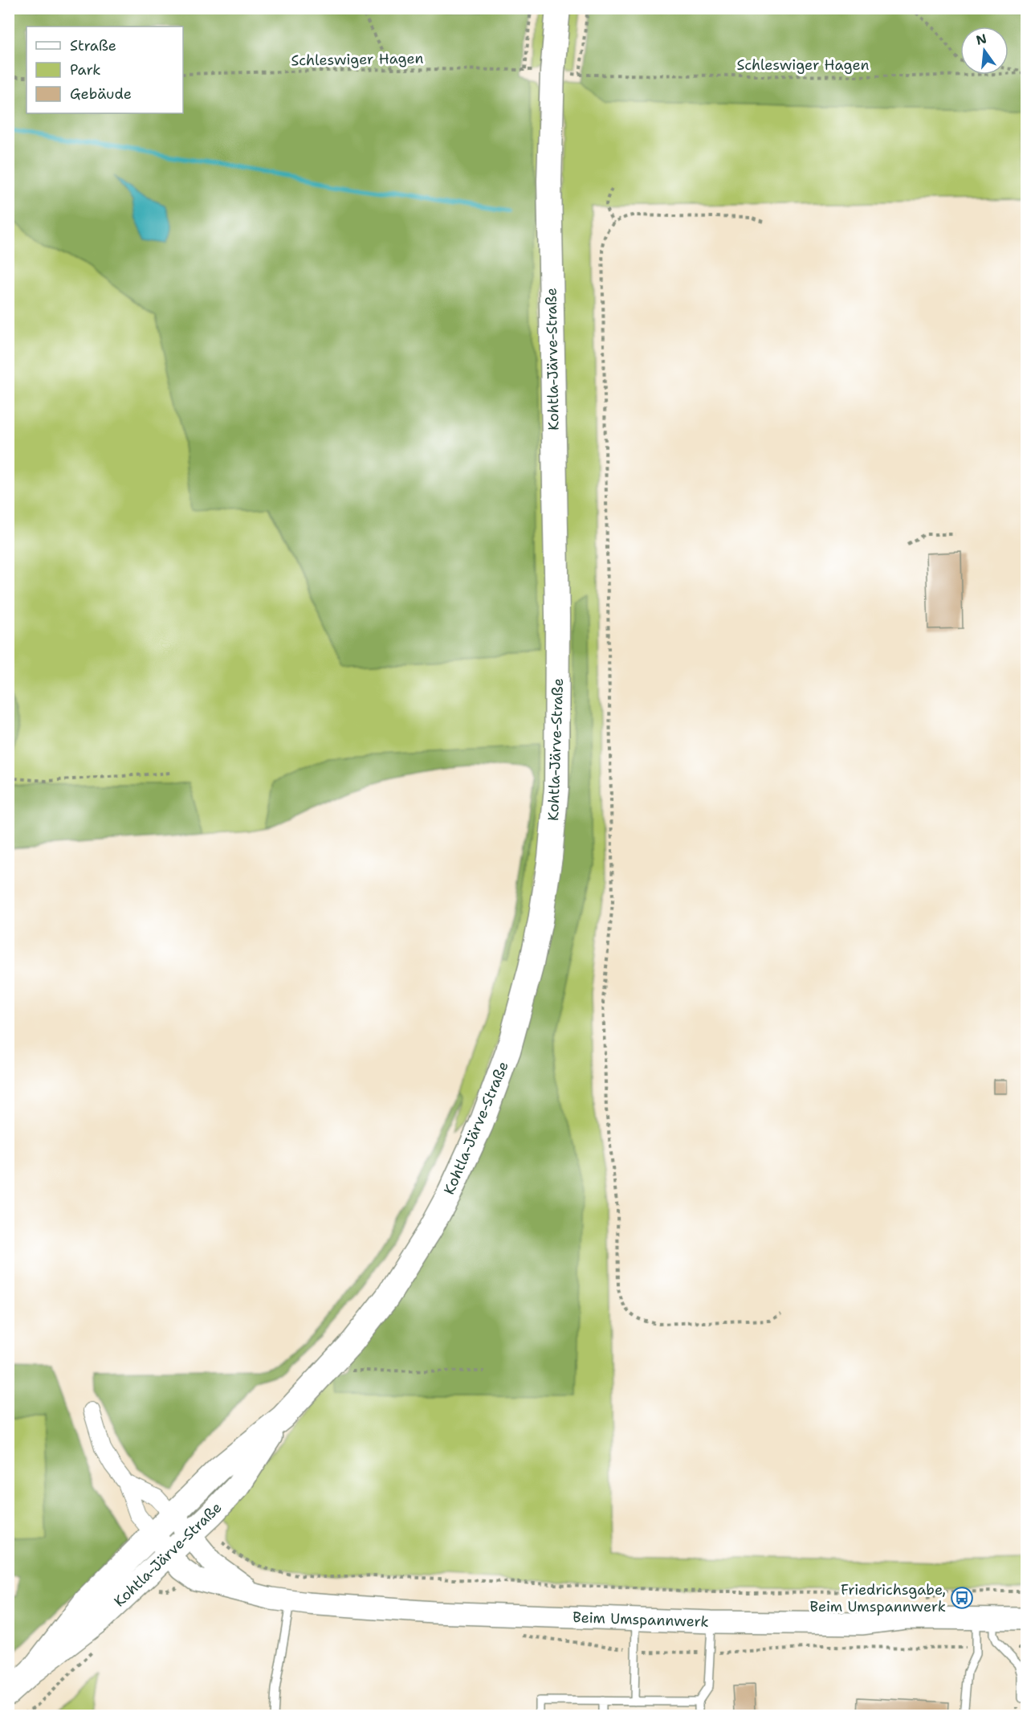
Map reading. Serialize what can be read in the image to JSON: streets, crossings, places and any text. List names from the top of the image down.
{
  "streets": {
    "main road": ["Kohtla-Järve-Straße"],
    "street": ["Beim Umspannwerk"],
    "path": ["Schleswiger Hagen"]
  },
  "crossings": [
    ["Kohtla-Järve-Straße", "Beim Umspannwerk"]
  ],
  "places": {
    "bus stop": ["Friedrichsgabe, Beim Umspannwerk"]
  },
  "legend": ["Straße", "Park", "Gebäude"],
  "north": "top"
}
